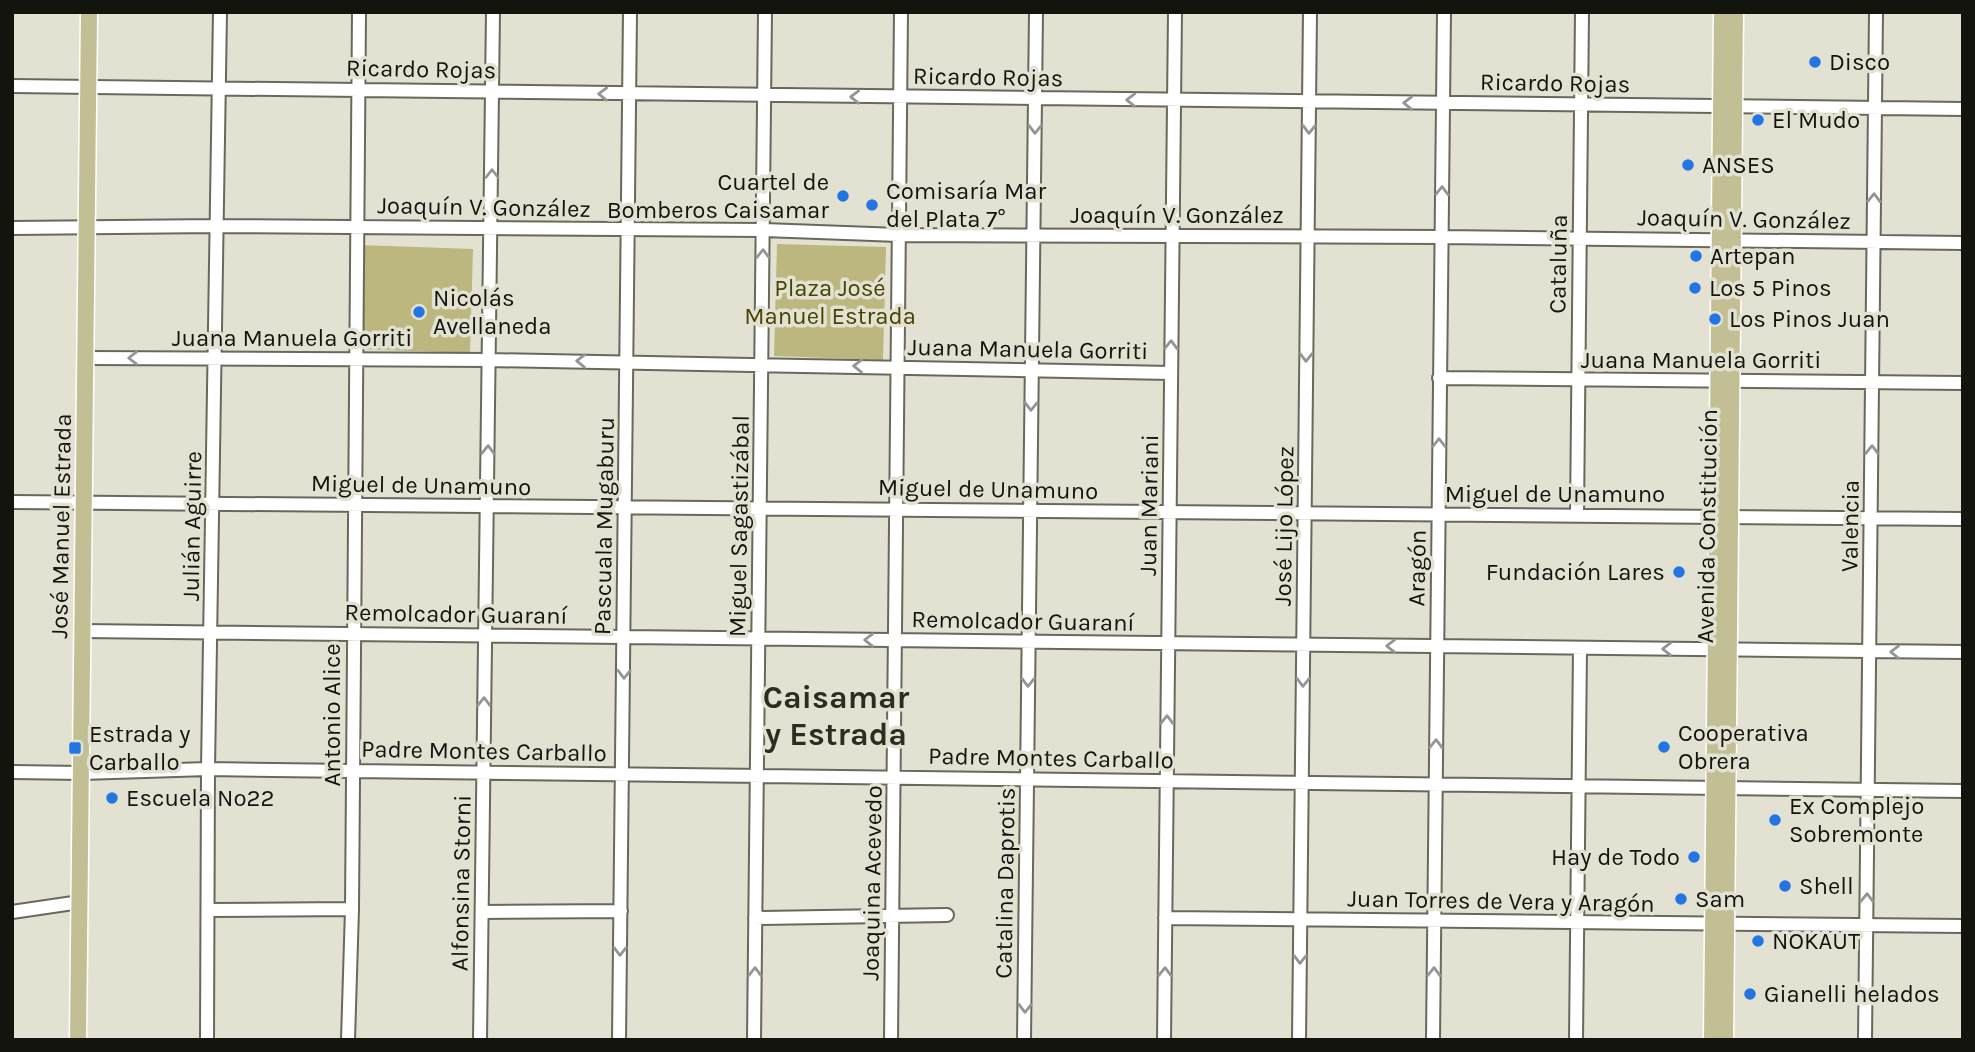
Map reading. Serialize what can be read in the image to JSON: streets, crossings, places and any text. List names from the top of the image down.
{
  "streets": {
    "main road": ["José Manuel Estrada", "Avenida Constitución"],
    "street": [
      "Ricardo Rojas",
      "Joaquín V. González",
      "Cataluña",
      "Juana Manuela Gorriti",
      "Miguel de Unamuno",
      "Juan Mariani",
      "Julián Aguirre",
      "Pascuala Mugaburu",
      "Miguel Sagastizábal",
      "José Lijo López",
      "Valencia",
      "Aragón",
      "Remolcador Guaraní",
      "Antonio Alice",
      "Padre Montes Carballo",
      "Alfonsina Storni",
      "Joaquina Acevedo",
      "Catalina Daprotis",
      "Juan Torres de Vera y Aragón"
    ]
  },
  "crossings": [
    ["Ricardo Rojas", "Cataluña"],
    ["Ricardo Rojas", "Juan Mariani"],
    ["Ricardo Rojas", "José Manuel Estrada"],
    ["Ricardo Rojas", "Julián Aguirre"],
    ["Ricardo Rojas", "Pascuala Mugaburu"],
    ["Ricardo Rojas", "Miguel Sagastizábal"],
    ["Ricardo Rojas", "José Lijo López"],
    ["Ricardo Rojas", "Avenida Constitución"],
    ["Ricardo Rojas", "Valencia"],
    ["Ricardo Rojas", "Aragón"],
    ["Ricardo Rojas", "Antonio Alice"],
    ["Ricardo Rojas", "Alfonsina Storni"],
    ["Ricardo Rojas", "Joaquina Acevedo"],
    ["Ricardo Rojas", "Catalina Daprotis"],
    ["Joaquín V. González", "Cataluña"],
    ["Joaquín V. González", "Juan Mariani"],
    ["Joaquín V. González", "José Manuel Estrada"],
    ["Joaquín V. González", "Julián Aguirre"],
    ["Joaquín V. González", "Pascuala Mugaburu"],
    ["Joaquín V. González", "Miguel Sagastizábal"],
    ["Joaquín V. González", "José Lijo López"],
    ["Joaquín V. González", "Avenida Constitución"],
    ["Joaquín V. González", "Valencia"],
    ["Joaquín V. González", "Aragón"],
    ["Joaquín V. González", "Antonio Alice"],
    ["Joaquín V. González", "Alfonsina Storni"],
    ["Joaquín V. González", "Joaquina Acevedo"],
    ["Joaquín V. González", "Catalina Daprotis"],
    ["Cataluña", "Juana Manuela Gorriti"],
    ["Cataluña", "Miguel de Unamuno"],
    ["Juana Manuela Gorriti", "Juan Mariani"],
    ["Juana Manuela Gorriti", "José Manuel Estrada"],
    ["Juana Manuela Gorriti", "Julián Aguirre"],
    ["Juana Manuela Gorriti", "Pascuala Mugaburu"],
    ["Juana Manuela Gorriti", "Miguel Sagastizábal"],
    ["Juana Manuela Gorriti", "Avenida Constitución"],
    ["Juana Manuela Gorriti", "Valencia"],
    ["Juana Manuela Gorriti", "Aragón"],
    ["Juana Manuela Gorriti", "Antonio Alice"],
    ["Juana Manuela Gorriti", "Alfonsina Storni"],
    ["Juana Manuela Gorriti", "Joaquina Acevedo"],
    ["Juana Manuela Gorriti", "Catalina Daprotis"],
    ["Miguel de Unamuno", "Juan Mariani"],
    ["Miguel de Unamuno", "José Manuel Estrada"],
    ["Miguel de Unamuno", "Julián Aguirre"],
    ["Miguel de Unamuno", "Pascuala Mugaburu"],
    ["Miguel de Unamuno", "Miguel Sagastizábal"],
    ["Miguel de Unamuno", "José Lijo López"],
    ["Miguel de Unamuno", "Avenida Constitución"],
    ["Miguel de Unamuno", "Valencia"],
    ["Miguel de Unamuno", "Aragón"],
    ["Miguel de Unamuno", "Antonio Alice"],
    ["Miguel de Unamuno", "Alfonsina Storni"],
    ["Miguel de Unamuno", "Joaquina Acevedo"],
    ["Miguel de Unamuno", "Catalina Daprotis"],
    ["Juan Mariani", "Remolcador Guaraní"],
    ["Juan Mariani", "Padre Montes Carballo"],
    ["Juan Mariani", "Juan Torres de Vera y Aragón"],
    ["José Manuel Estrada", "Remolcador Guaraní"],
    ["José Manuel Estrada", "Padre Montes Carballo"],
    ["Julián Aguirre", "Remolcador Guaraní"],
    ["Julián Aguirre", "Padre Montes Carballo"],
    ["Pascuala Mugaburu", "Remolcador Guaraní"],
    ["Pascuala Mugaburu", "Padre Montes Carballo"],
    ["Miguel Sagastizábal", "Remolcador Guaraní"],
    ["Miguel Sagastizábal", "Padre Montes Carballo"],
    ["José Lijo López", "Remolcador Guaraní"],
    ["José Lijo López", "Padre Montes Carballo"],
    ["José Lijo López", "Juan Torres de Vera y Aragón"],
    ["Avenida Constitución", "Remolcador Guaraní"],
    ["Avenida Constitución", "Padre Montes Carballo"],
    ["Avenida Constitución", "Juan Torres de Vera y Aragón"],
    ["Valencia", "Remolcador Guaraní"],
    ["Valencia", "Padre Montes Carballo"],
    ["Valencia", "Juan Torres de Vera y Aragón"],
    ["Aragón", "Remolcador Guaraní"],
    ["Aragón", "Padre Montes Carballo"],
    ["Aragón", "Juan Torres de Vera y Aragón"],
    ["Remolcador Guaraní", "Antonio Alice"],
    ["Remolcador Guaraní", "Alfonsina Storni"],
    ["Remolcador Guaraní", "Joaquina Acevedo"],
    ["Remolcador Guaraní", "Catalina Daprotis"],
    ["Antonio Alice", "Padre Montes Carballo"],
    ["Padre Montes Carballo", "Alfonsina Storni"],
    ["Padre Montes Carballo", "Joaquina Acevedo"],
    ["Padre Montes Carballo", "Catalina Daprotis"]
  ],
  "one_way": [
    "Juan Mariani",
    "José Lijo López",
    "Valencia",
    "Aragón",
    "Alfonsina Storni",
    "Catalina Daprotis"
  ],
  "districts": ["Caisamar y Estrada"],
  "parks": ["Plaza José Manuel Estrada"],
  "places": {
    "other": [
      "Disco",
      "El Mudo",
      "ANSES",
      "Cuartel de Bomberos Caisamar",
      "Comisaría Mar del Plata 7°",
      "Artepan",
      "Los 5 Pinos",
      "Nicolás Avellaneda",
      "Los Pinos Juan",
      "Fundación Lares",
      "Cooperativa Obrera",
      "Escuela Nº22",
      "Ex Complejo Sobremonte",
      "Hay de Todo",
      "Shell",
      "Sam",
      "NOKAUT",
      "Gianelli helados"
    ],
    "transit": ["Estrada y Carballo"]
  }
}
